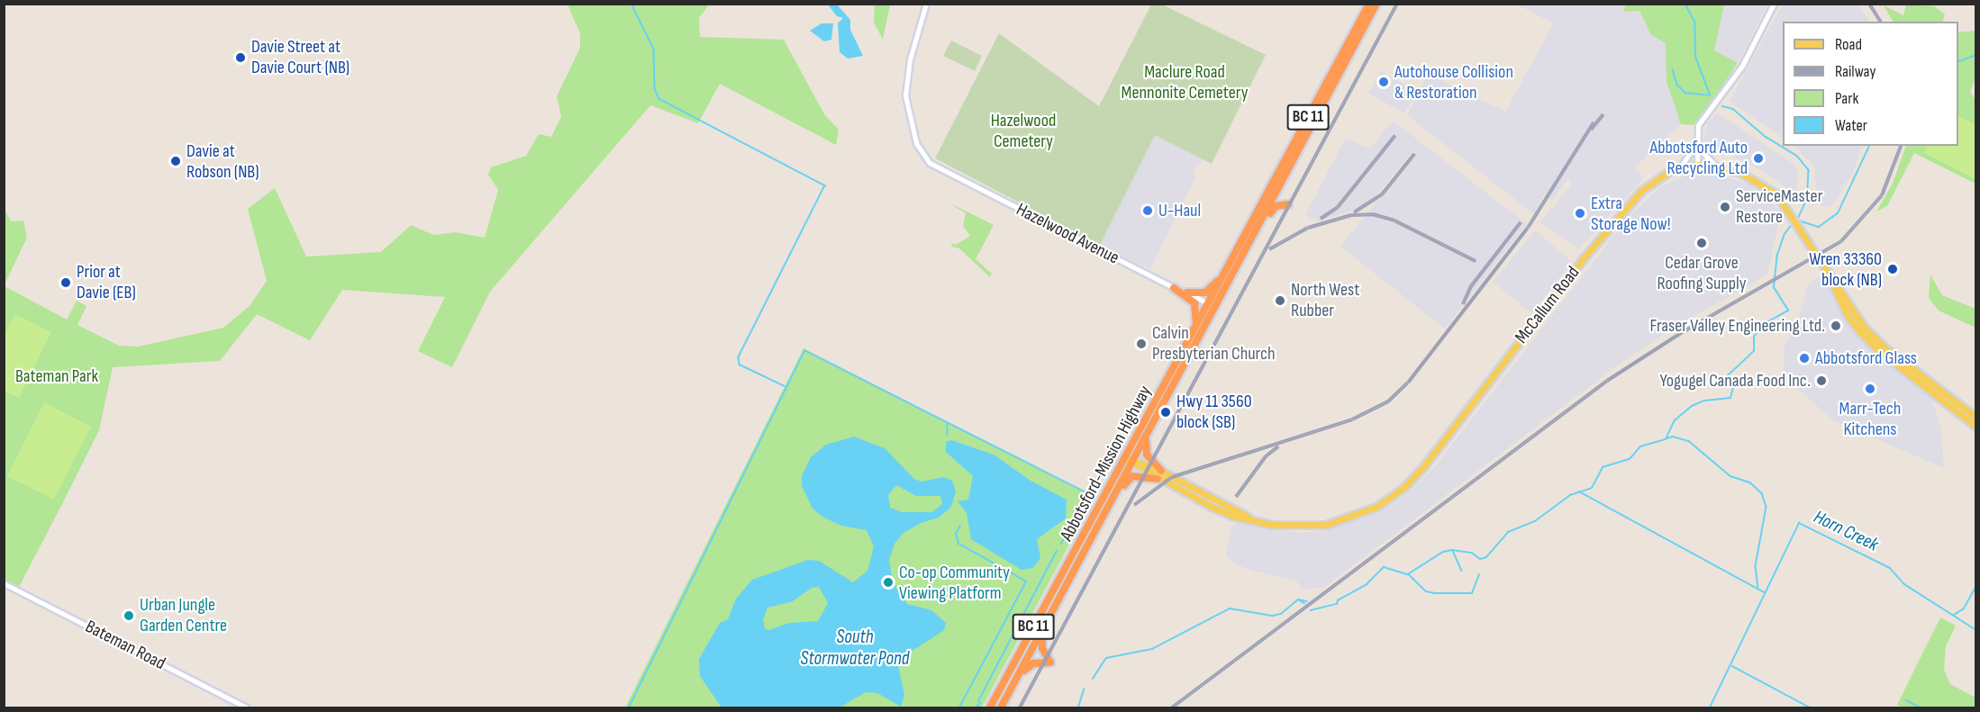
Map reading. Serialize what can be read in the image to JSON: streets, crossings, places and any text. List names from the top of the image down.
{
  "streets": {
    "highway": ["BC 11", "Abbotsford-Mission Highway"],
    "main road": ["McCallum Road"],
    "street": ["Hazelwood Avenue", "Bateman Road"]
  },
  "crossings": [
    ["Hazelwood Avenue", "Abbotsford-Mission Highway"],
    ["McCallum Road", "Abbotsford-Mission Highway"]
  ],
  "water": ["Horn Creek", "South Stormwater Pond"],
  "parks": ["Maclure Road Mennonite Cemetery", "Hazelwood Cemetery", "Bateman Park"],
  "places": [
    "Davie Street at Davie Court (NB)",
    "Autohouse Collision & Restoration",
    "Abbotsford Auto Recycling Ltd",
    "Davie at Robson (NB)",
    "ServiceMaster Restore",
    "U-Haul",
    "Extra Storage Now!",
    "Cedar Grove Roofing Supply",
    "Wren 33360 block (NB)",
    "Prior at Davie (EB)",
    "North West Rubber",
    "Fraser Valley Engineering Ltd.",
    "Calvin Presbyterian Church",
    "Abbotsford Glass",
    "Yogugel Canada Food Inc.",
    "Marr-Tech Kitchens",
    "Hwy 11 3560 block (SB)",
    "Co-op Community Viewing Platform",
    "Urban Jungle Garden Centre"
  ],
  "legend": [
    "Road",
    "Railway",
    "Park",
    "Water"
  ]
}
